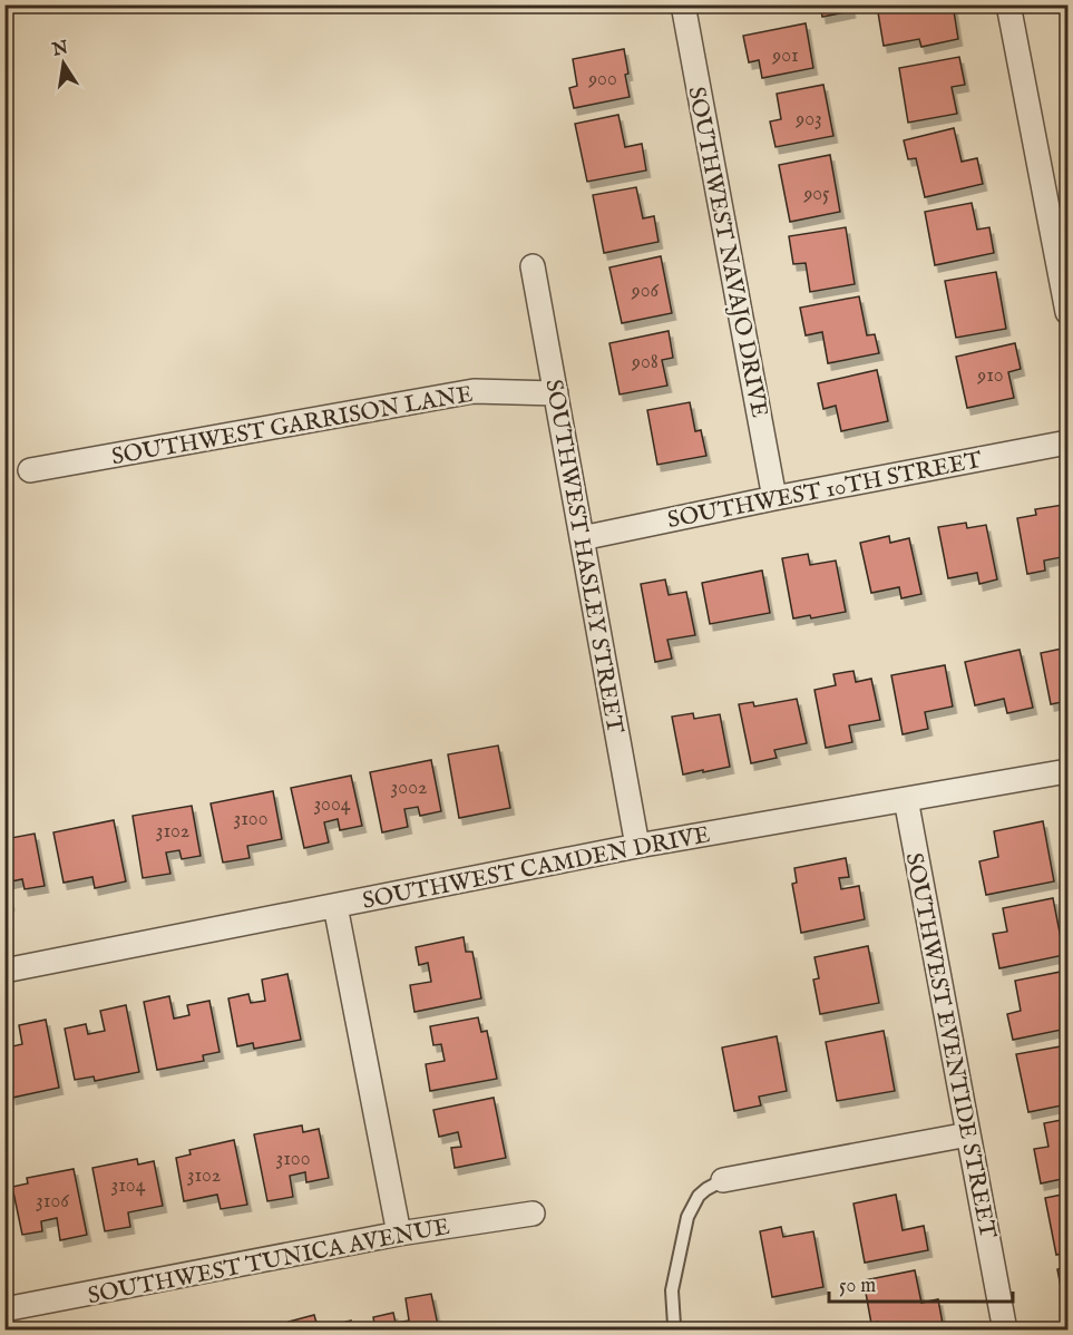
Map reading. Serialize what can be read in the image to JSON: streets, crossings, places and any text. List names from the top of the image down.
{
  "streets": {
    "street": [
      "SOUTHWEST NAVAJO DRIVE",
      "SOUTHWEST GARRISON LANE",
      "SOUTHWEST 10TH STREET",
      "SOUTHWEST HASLEY STREET",
      "SOUTHWEST CAMDEN DRIVE",
      "SOUTHWEST EVENTIDE STREET",
      "SOUTHWEST TUNICA AVENUE"
    ]
  },
  "crossings": [
    ["SOUTHWEST NAVAJO DRIVE", "SOUTHWEST 10TH STREET"],
    ["SOUTHWEST GARRISON LANE", "SOUTHWEST HASLEY STREET"],
    ["SOUTHWEST 10TH STREET", "SOUTHWEST HASLEY STREET"],
    ["SOUTHWEST HASLEY STREET", "SOUTHWEST CAMDEN DRIVE"],
    ["SOUTHWEST CAMDEN DRIVE", "SOUTHWEST EVENTIDE STREET"]
  ],
  "house_numbers": [
    "901",
    "900",
    "903",
    "905",
    "906",
    "908",
    "910",
    "3002",
    "3004",
    "3100",
    "3102",
    "3100",
    "3102",
    "3104",
    "3106"
  ],
  "scale_bar": "50 m",
  "north": "top"
}
